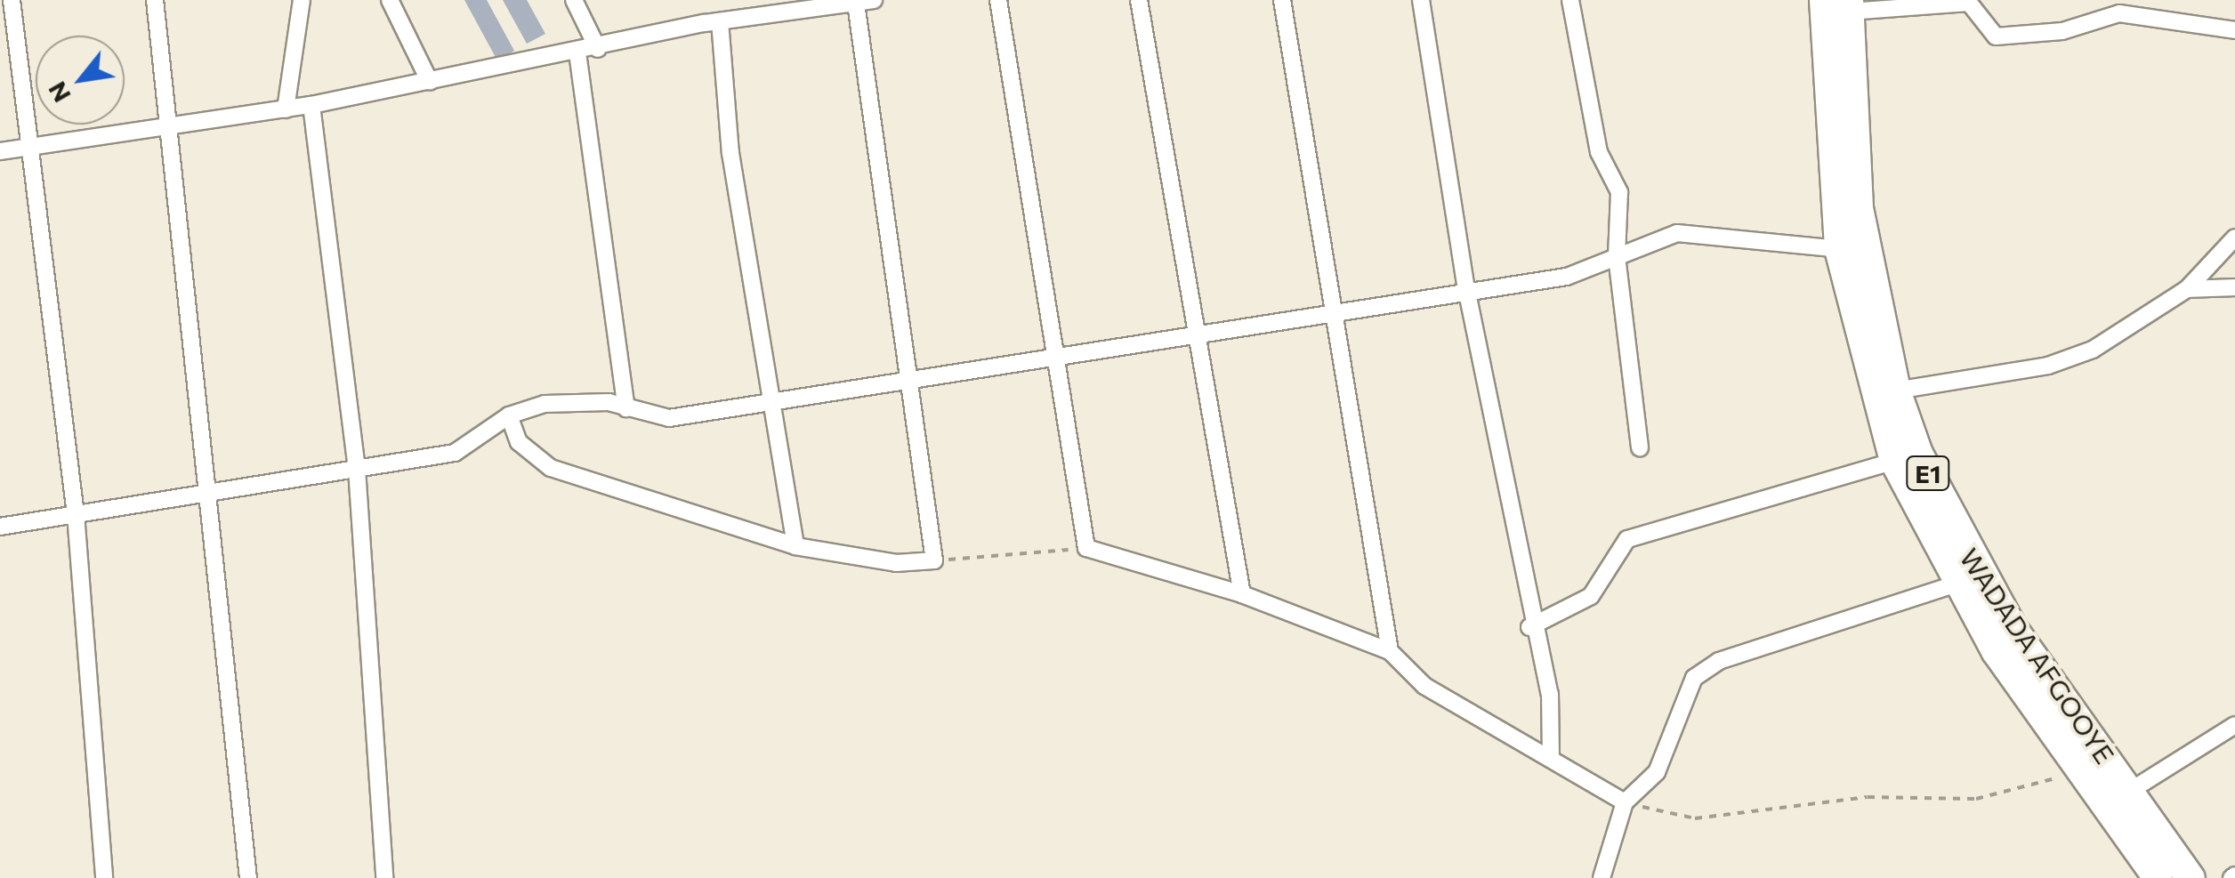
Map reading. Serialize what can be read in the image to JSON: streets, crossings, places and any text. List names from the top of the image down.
{
  "streets": {
    "highway": ["E1", "WADADA AFGOOYE"]
  },
  "north": "bottom left"
}
